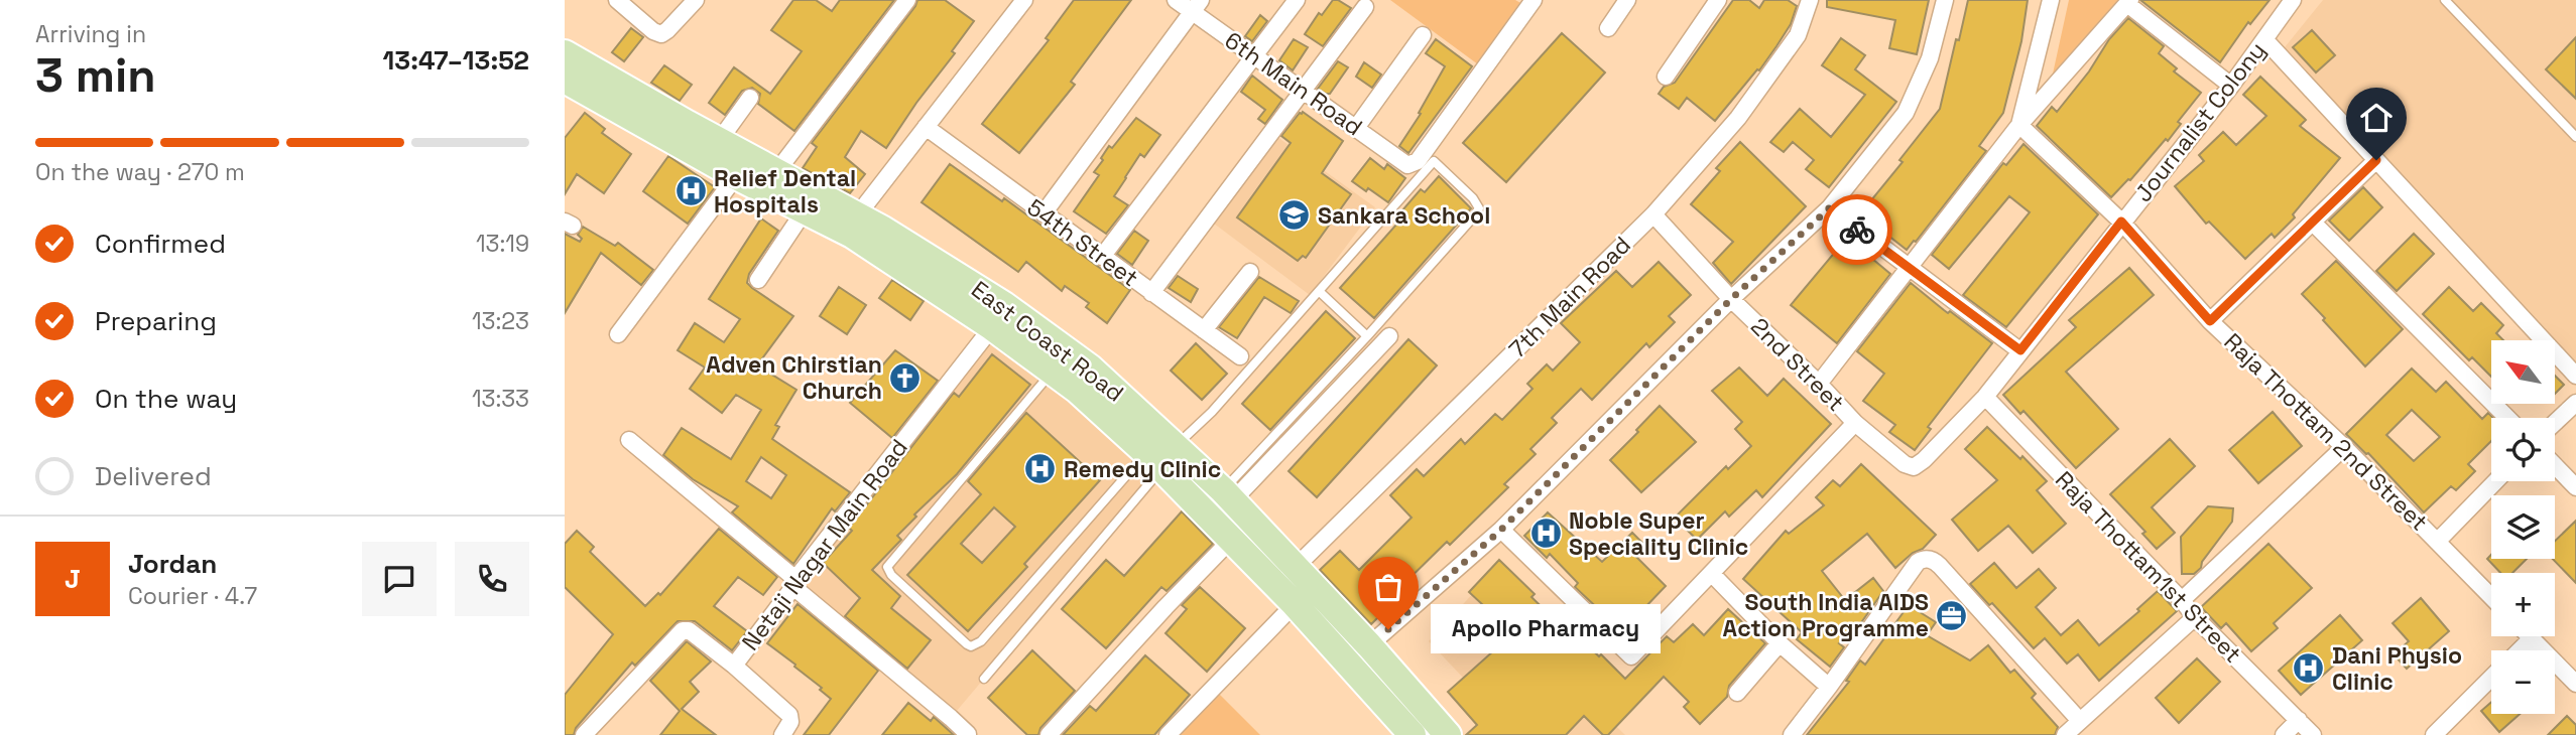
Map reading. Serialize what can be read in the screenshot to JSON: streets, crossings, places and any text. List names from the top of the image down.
{
  "streets": {
    "main road": ["East Coast Road"],
    "street": [
      "6th Main Road",
      "Journalist Colony",
      "54th Street",
      "7th Main Road",
      "2nd Street",
      "Raja Thottam 2nd Street",
      "Netaji Nagar Main Road",
      "Raja Thottam1st Street"
    ]
  },
  "crossings": [
    ["Journalist Colony", "2nd Street"],
    ["Journalist Colony", "Raja Thottam 2nd Street"],
    ["Journalist Colony", "Raja Thottam1st Street"],
    ["7th Main Road", "East Coast Road"],
    ["7th Main Road", "2nd Street"],
    ["East Coast Road", "Netaji Nagar Main Road"]
  ],
  "places": {
    "hospital": [
      "Relief Dental Hospitals",
      "Remedy Clinic",
      "Noble Super Speciality Clinic",
      "Dani Physio Clinic"
    ],
    "school or university": ["Sankara School"],
    "church": ["Adven Chirstian Church"],
    "office": ["South India AIDS Action Programme"],
    "other": ["Apollo Pharmacy"]
  },
  "north": "top left",
  "page": {
    "heading": ["3 min", "Arriving in", "13:47–13:52"],
    "panel": ["Jordan", "Courier · 4.7"],
    "bar": "On the way · 270 m",
    "list": [
      ["Confirmed", "13:19"],
      ["Preparing", "13:23"],
      ["On the way", "13:33"],
      "Delivered"
    ],
    "map_buttons": ["+", "−"],
    "round": "J",
    "bubble": "Apollo Pharmacy"
  }
}
